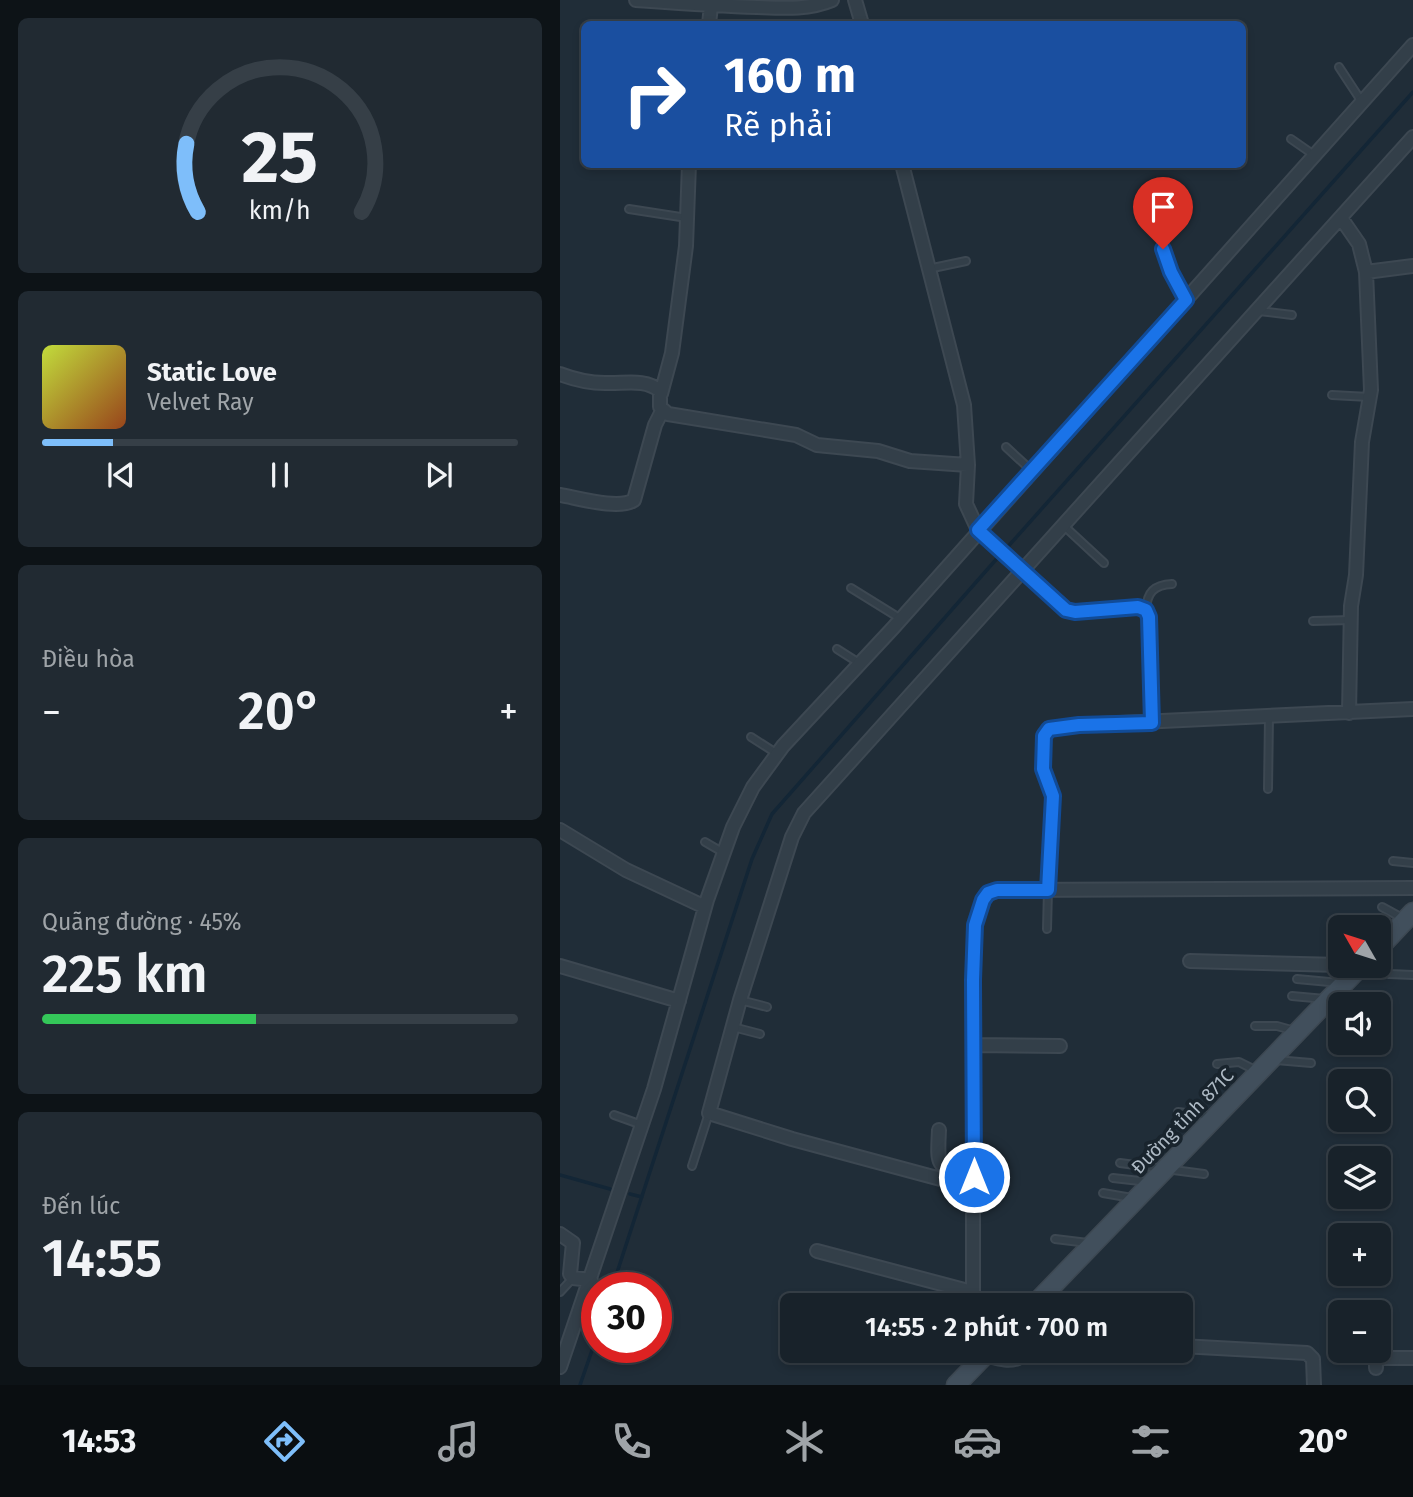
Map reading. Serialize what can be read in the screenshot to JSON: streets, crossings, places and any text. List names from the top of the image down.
{
  "streets": {
    "main road": ["Đường tỉnh 871C"]
  },
  "north": "top left",
  "page": {
    "turn": ["160 m", "Rẽ phải"],
    "song": ["Static Love", "Velvet Ray"],
    "tile": [
      "Điều hòa",
      ["Quãng đường · 45%", "225 km"],
      ["Đến lúc", "14:55"]
    ],
    "heat": ["−", "20°", "+"],
    "map_buttons": ["+", "−"],
    "limit": "30",
    "trip": "14:55 · 2 phút · 700 m",
    "tabs": ["14:53", "20°"],
    "gauge": ["25", "km/h"]
  }
}
